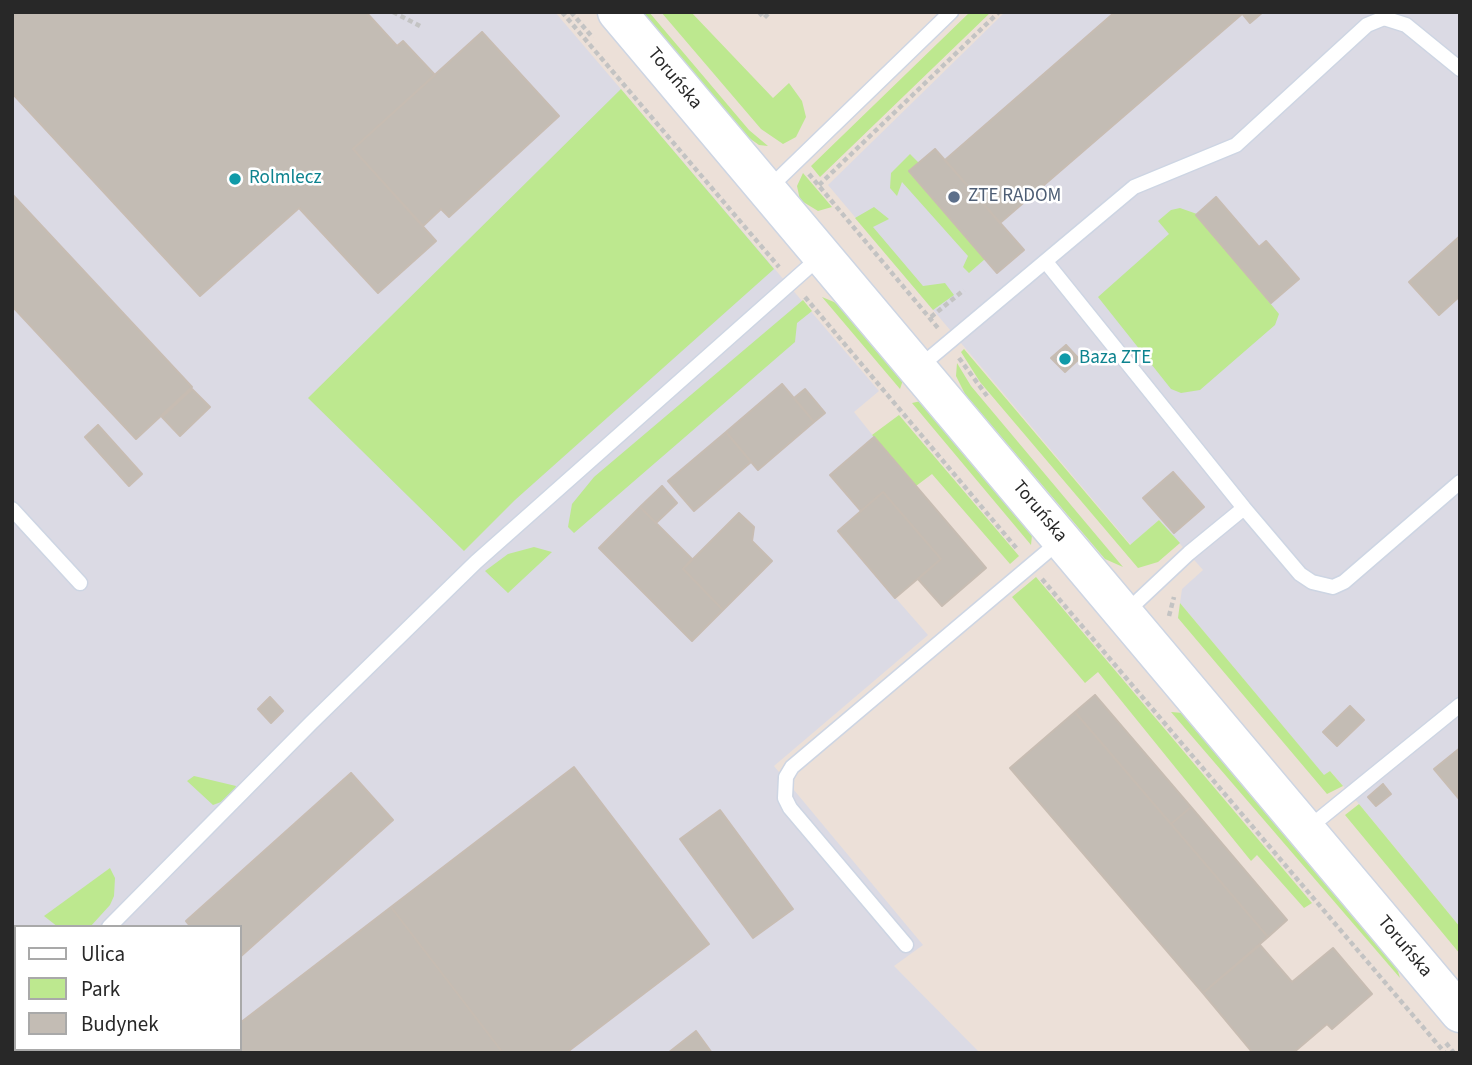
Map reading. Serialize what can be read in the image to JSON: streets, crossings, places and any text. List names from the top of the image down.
{
  "streets": {
    "street": ["Toruńska"]
  },
  "places": ["Rolmlecz", "ZTE RADOM", "Baza ZTE"],
  "legend": ["Ulica", "Park", "Budynek"]
}
